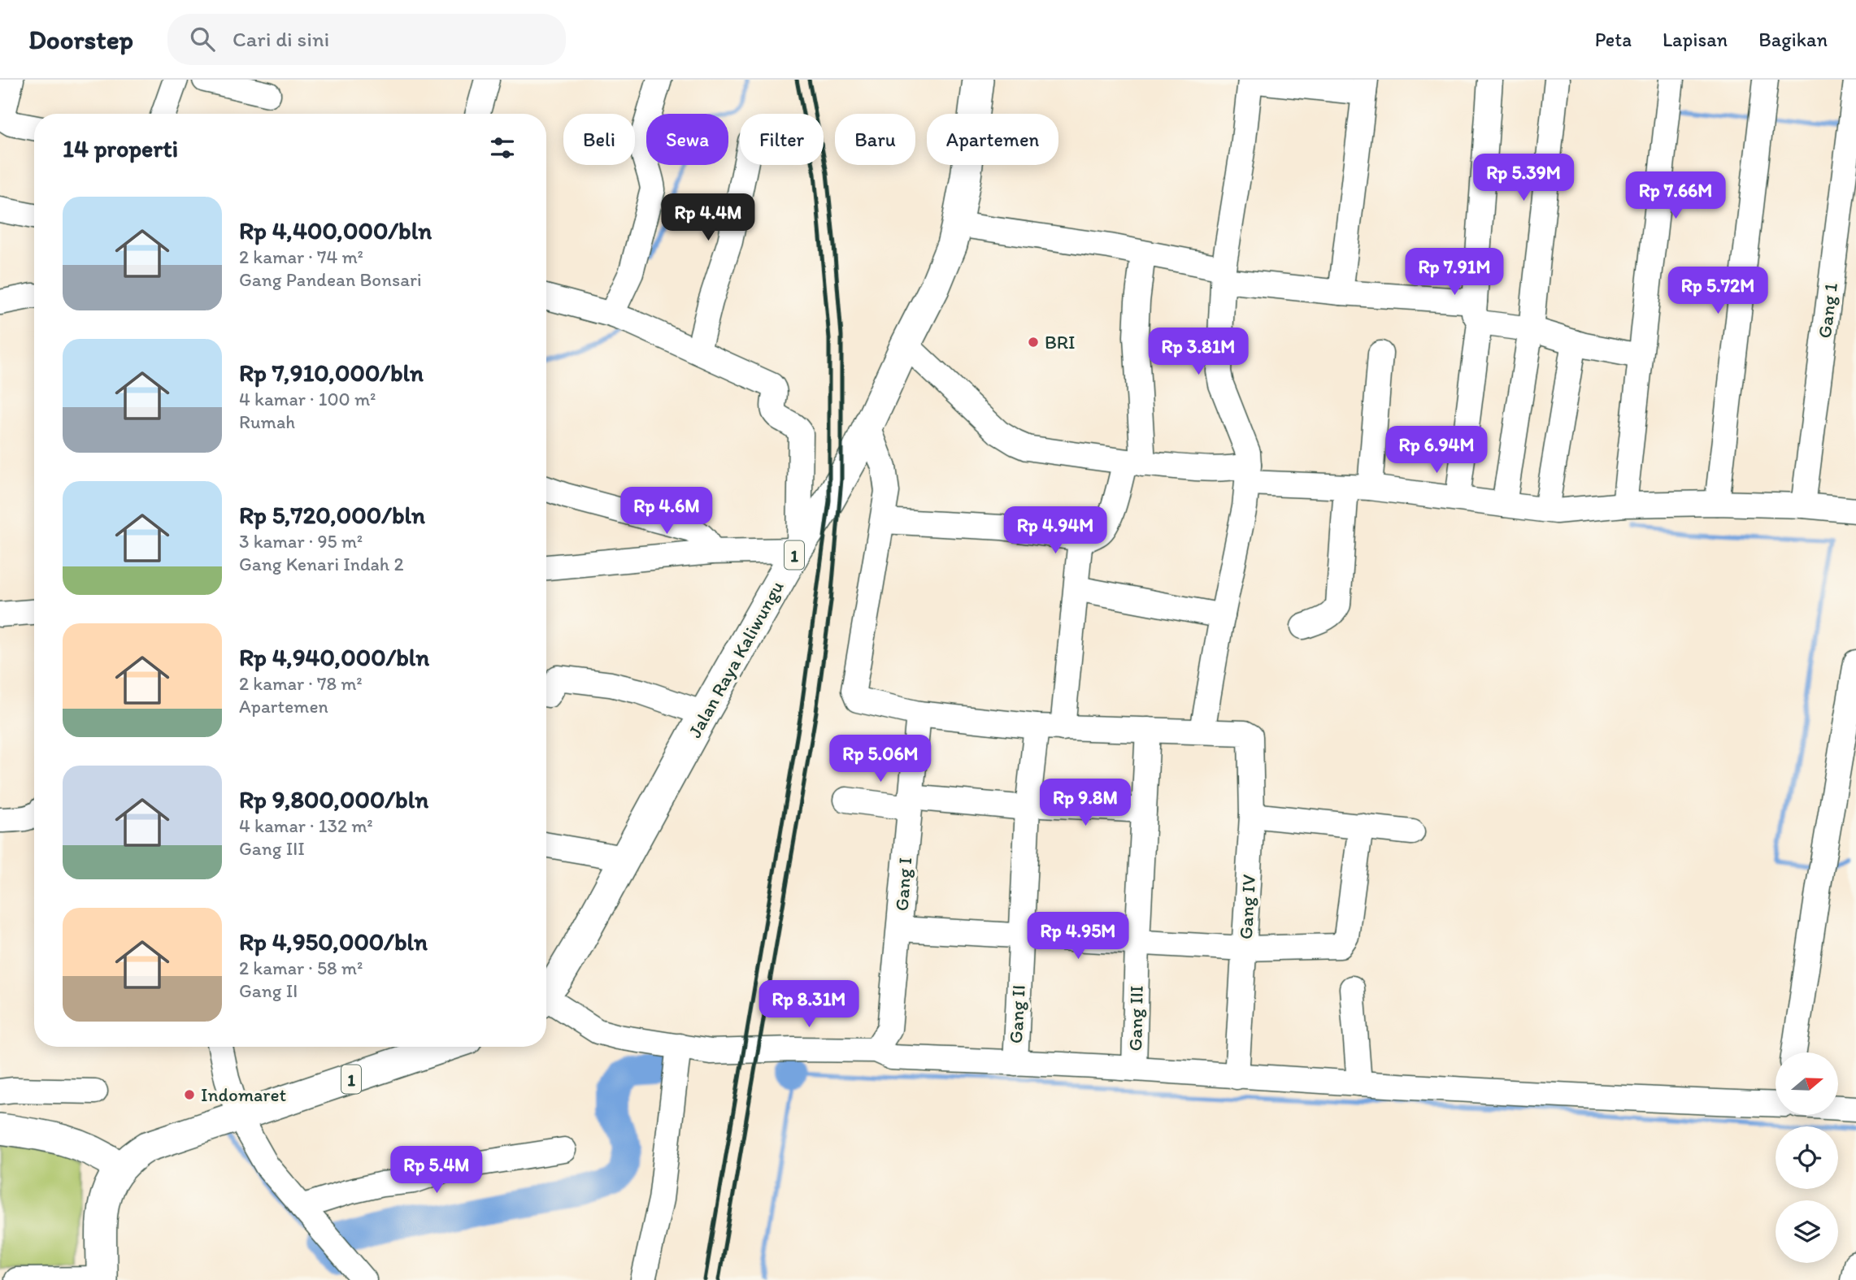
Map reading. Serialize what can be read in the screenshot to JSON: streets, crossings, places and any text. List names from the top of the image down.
{
  "streets": {
    "main road": ["1", "Jalan Raya Kaliwungu"],
    "street": [
      "Gang 1",
      "Gang I",
      "Gang IV",
      "Gang II",
      "Gang III"
    ]
  },
  "places": ["BRI", "Indomaret"],
  "north": "right",
  "page": {
    "header": "Doorstep",
    "search": "Cari di sini",
    "nav": ["Peta", "Lapisan", "Bagikan"],
    "chip": [
      "Beli",
      "Sewa",
      "Filter",
      "Baru",
      "Apartemen"
    ],
    "heading": "14 properti",
    "price": [
      "Rp 5.39M",
      "Rp 7.66M",
      "Rp 4.4M",
      "Rp 7.91M",
      "Rp 5.72M",
      "Rp 3.81M",
      "Rp 6.94M",
      "Rp 4.6M",
      "Rp 4.94M",
      "Rp 5.06M",
      "Rp 9.8M",
      "Rp 4.95M",
      "Rp 8.31M",
      "Rp 5.4M"
    ],
    "list": [
      {
        "name": "Rp 4,400,000/bln",
        "note": "2 kamar · 74 m² · Gang Pandean Bonsari"
      },
      {
        "name": "Rp 7,910,000/bln",
        "note": "4 kamar · 100 m² · Rumah"
      },
      {
        "name": "Rp 5,720,000/bln",
        "note": "3 kamar · 95 m² · Gang Kenari Indah 2"
      },
      {
        "name": "Rp 4,940,000/bln",
        "note": "2 kamar · 78 m² · Apartemen"
      },
      {
        "name": "Rp 9,800,000/bln",
        "note": "4 kamar · 132 m² · Gang III"
      },
      {
        "name": "Rp 4,950,000/bln",
        "note": "2 kamar · 58 m² · Gang II"
      }
    ]
  }
}
